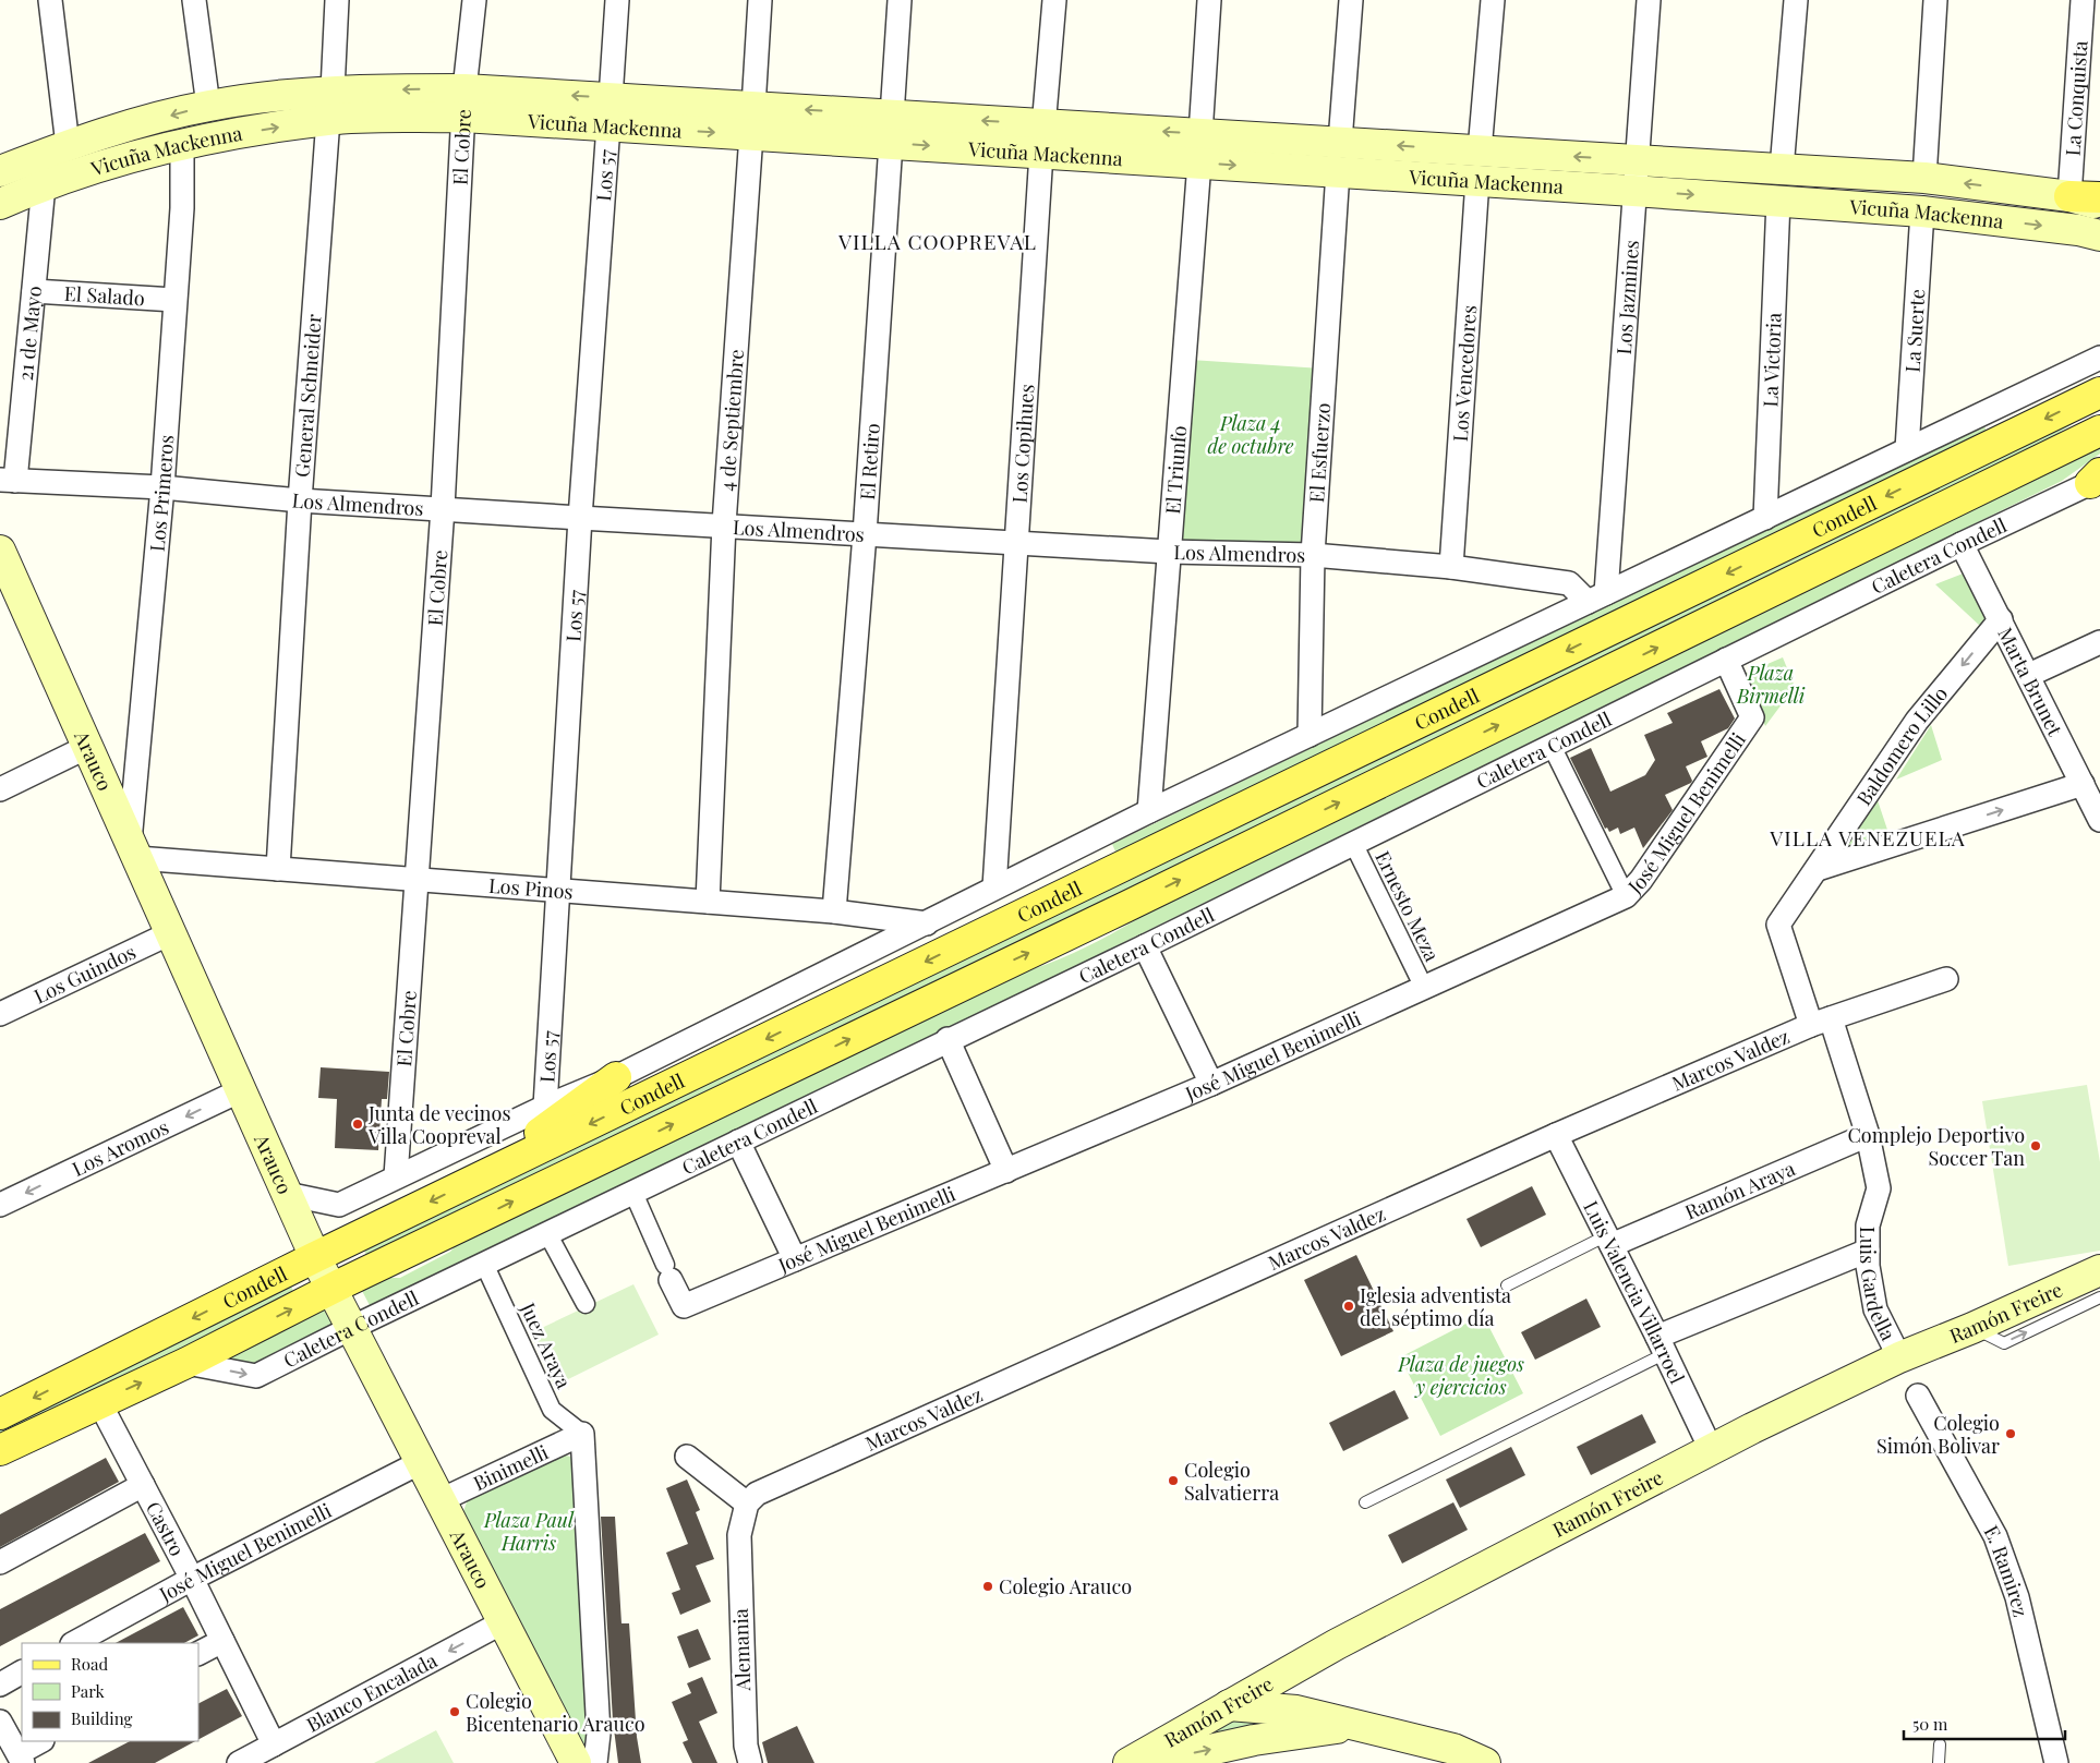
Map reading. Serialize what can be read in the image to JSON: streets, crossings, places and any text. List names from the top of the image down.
{
  "streets": {
    "main road": [
      "Vicuña Mackenna",
      "Condell",
      "Arauco",
      "Ramón Freire"
    ],
    "street": [
      "La Conquista",
      "El Cobre",
      "Los 57",
      "El Salado",
      "Los Jazmines",
      "La Suerte",
      "21 de Mayo",
      "La Victoria",
      "Los Vencedores",
      "General Schneider",
      "4 de Septiembre",
      "Los Copihues",
      "El Esfuerzo",
      "El Retiro",
      "El Triunfo",
      "Los Primeros",
      "Los Almendros",
      "Caletera Condell",
      "Marta Brunet",
      "Baldomero Lillo",
      "José Miguel Benimelli",
      "Los Pinos",
      "Ernesto Meza",
      "Los Guindos",
      "Marcos Valdez",
      "Los Aromos",
      "Ramón Araya",
      "Luis Gardella",
      "Luis Valencia Villarroel",
      "Juez Araya",
      "Binimelli",
      "Castro",
      "E. Ramirez",
      "Alemania",
      "Blanco Encalada"
    ]
  },
  "crossings": [
    ["La Conquista", "Vicuña Mackenna"],
    ["Vicuña Mackenna", "El Cobre"],
    ["Vicuña Mackenna", "Los 57"],
    ["Vicuña Mackenna", "Los Jazmines"],
    ["Vicuña Mackenna", "La Suerte"],
    ["Vicuña Mackenna", "21 de Mayo"],
    ["Vicuña Mackenna", "La Victoria"],
    ["Vicuña Mackenna", "Los Vencedores"],
    ["Vicuña Mackenna", "General Schneider"],
    ["Vicuña Mackenna", "4 de Septiembre"],
    ["Vicuña Mackenna", "Los Copihues"],
    ["Vicuña Mackenna", "El Esfuerzo"],
    ["Vicuña Mackenna", "El Retiro"],
    ["Vicuña Mackenna", "El Triunfo"],
    ["Vicuña Mackenna", "Los Primeros"],
    ["El Cobre", "Los Almendros"],
    ["El Cobre", "Los Pinos"],
    ["Los 57", "Los Almendros"],
    ["Los 57", "Los Pinos"],
    ["El Salado", "21 de Mayo"],
    ["El Salado", "Los Primeros"],
    ["Los Jazmines", "Los Almendros"],
    ["21 de Mayo", "Los Almendros"],
    ["Los Vencedores", "Los Almendros"],
    ["General Schneider", "Los Almendros"],
    ["General Schneider", "Los Pinos"],
    ["4 de Septiembre", "Los Almendros"],
    ["4 de Septiembre", "Los Pinos"],
    ["Los Copihues", "Los Almendros"],
    ["El Esfuerzo", "Los Almendros"],
    ["El Retiro", "Los Almendros"],
    ["El Retiro", "Los Pinos"],
    ["El Triunfo", "Los Almendros"],
    ["Los Primeros", "Los Almendros"],
    ["Los Primeros", "Arauco"],
    ["Los Primeros", "Los Pinos"],
    ["Condell", "Caletera Condell"],
    ["Condell", "Arauco"],
    ["Condell", "Castro"],
    ["Caletera Condell", "Marta Brunet"],
    ["Caletera Condell", "Arauco"],
    ["Caletera Condell", "José Miguel Benimelli"],
    ["Caletera Condell", "Ernesto Meza"],
    ["Caletera Condell", "Juez Araya"],
    ["Marta Brunet", "Baldomero Lillo"],
    ["Baldomero Lillo", "Marcos Valdez"],
    ["Baldomero Lillo", "Luis Gardella"],
    ["Arauco", "José Miguel Benimelli"],
    ["Arauco", "Los Pinos"],
    ["Arauco", "Los Guindos"],
    ["Arauco", "Los Aromos"],
    ["Arauco", "Binimelli"],
    ["Arauco", "Blanco Encalada"],
    ["José Miguel Benimelli", "Ernesto Meza"],
    ["José Miguel Benimelli", "Castro"],
    ["Marcos Valdez", "Luis Gardella"],
    ["Marcos Valdez", "Luis Valencia Villarroel"],
    ["Marcos Valdez", "Alemania"],
    ["Ramón Araya", "Luis Gardella"],
    ["Ramón Araya", "Luis Valencia Villarroel"],
    ["Luis Gardella", "Ramón Freire"],
    ["Luis Valencia Villarroel", "Ramón Freire"],
    ["Juez Araya", "Binimelli"],
    ["Castro", "Blanco Encalada"]
  ],
  "one_way": ["Baldomero Lillo", "Los Aromos", "Blanco Encalada"],
  "districts": ["VILLA COOPREVAL", "VILLA VENEZUELA"],
  "parks": [
    "Plaza 4 de octubre",
    "Plaza Birmelli",
    "Plaza de juegos y ejercicios",
    "Plaza Paul Harris"
  ],
  "places": [
    "Junta de vecinos Villa Coopreval",
    "Complejo Deportivo Soccer Tan",
    "Iglesia adventista del séptimo día",
    "Colegio Simón Bolivar",
    "Colegio Salvatierra",
    "Colegio Arauco",
    "Colegio Bicentenario Arauco"
  ],
  "legend": ["Road", "Park", "Building"],
  "scale_bar": "50 m"
}
